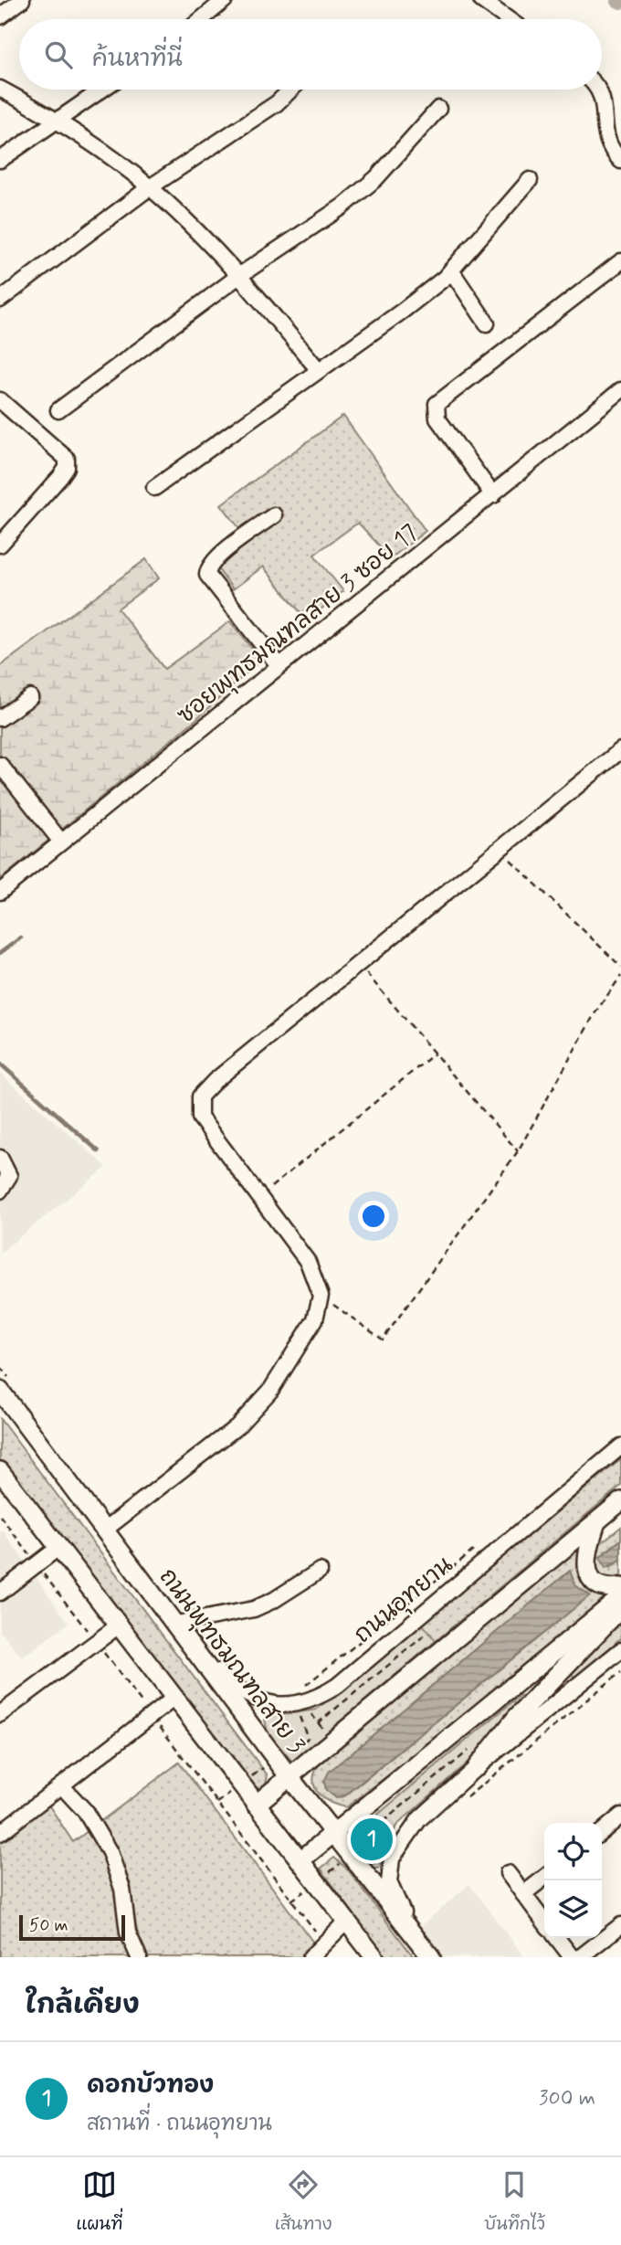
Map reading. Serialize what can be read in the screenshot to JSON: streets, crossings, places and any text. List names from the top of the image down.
{
  "streets": {
    "main road": ["ถนนพุทธมณฑลสาย 3"],
    "street": ["ซอยพุทธมณฑลสาย 3 ซอย 17", "ถนนอุทยาน"]
  },
  "crossings": [
    ["ถนนอุทยาน", "ถนนพุทธมณฑลสาย 3"]
  ],
  "scale_bar": "50 m",
  "page": {
    "search": "ค้นหาที่นี่",
    "pins": "1",
    "scale": "50 m",
    "heading": "ใกล้เคียง",
    "list": [
      {
        "mark": "1",
        "name": "ดอกบัวทอง",
        "note": "สถานที่ · ถนนอุทยาน",
        "value": "300 m"
      }
    ],
    "nav": ["แผนที่", "เส้นทาง", "บันทึกไว้"]
  }
}
